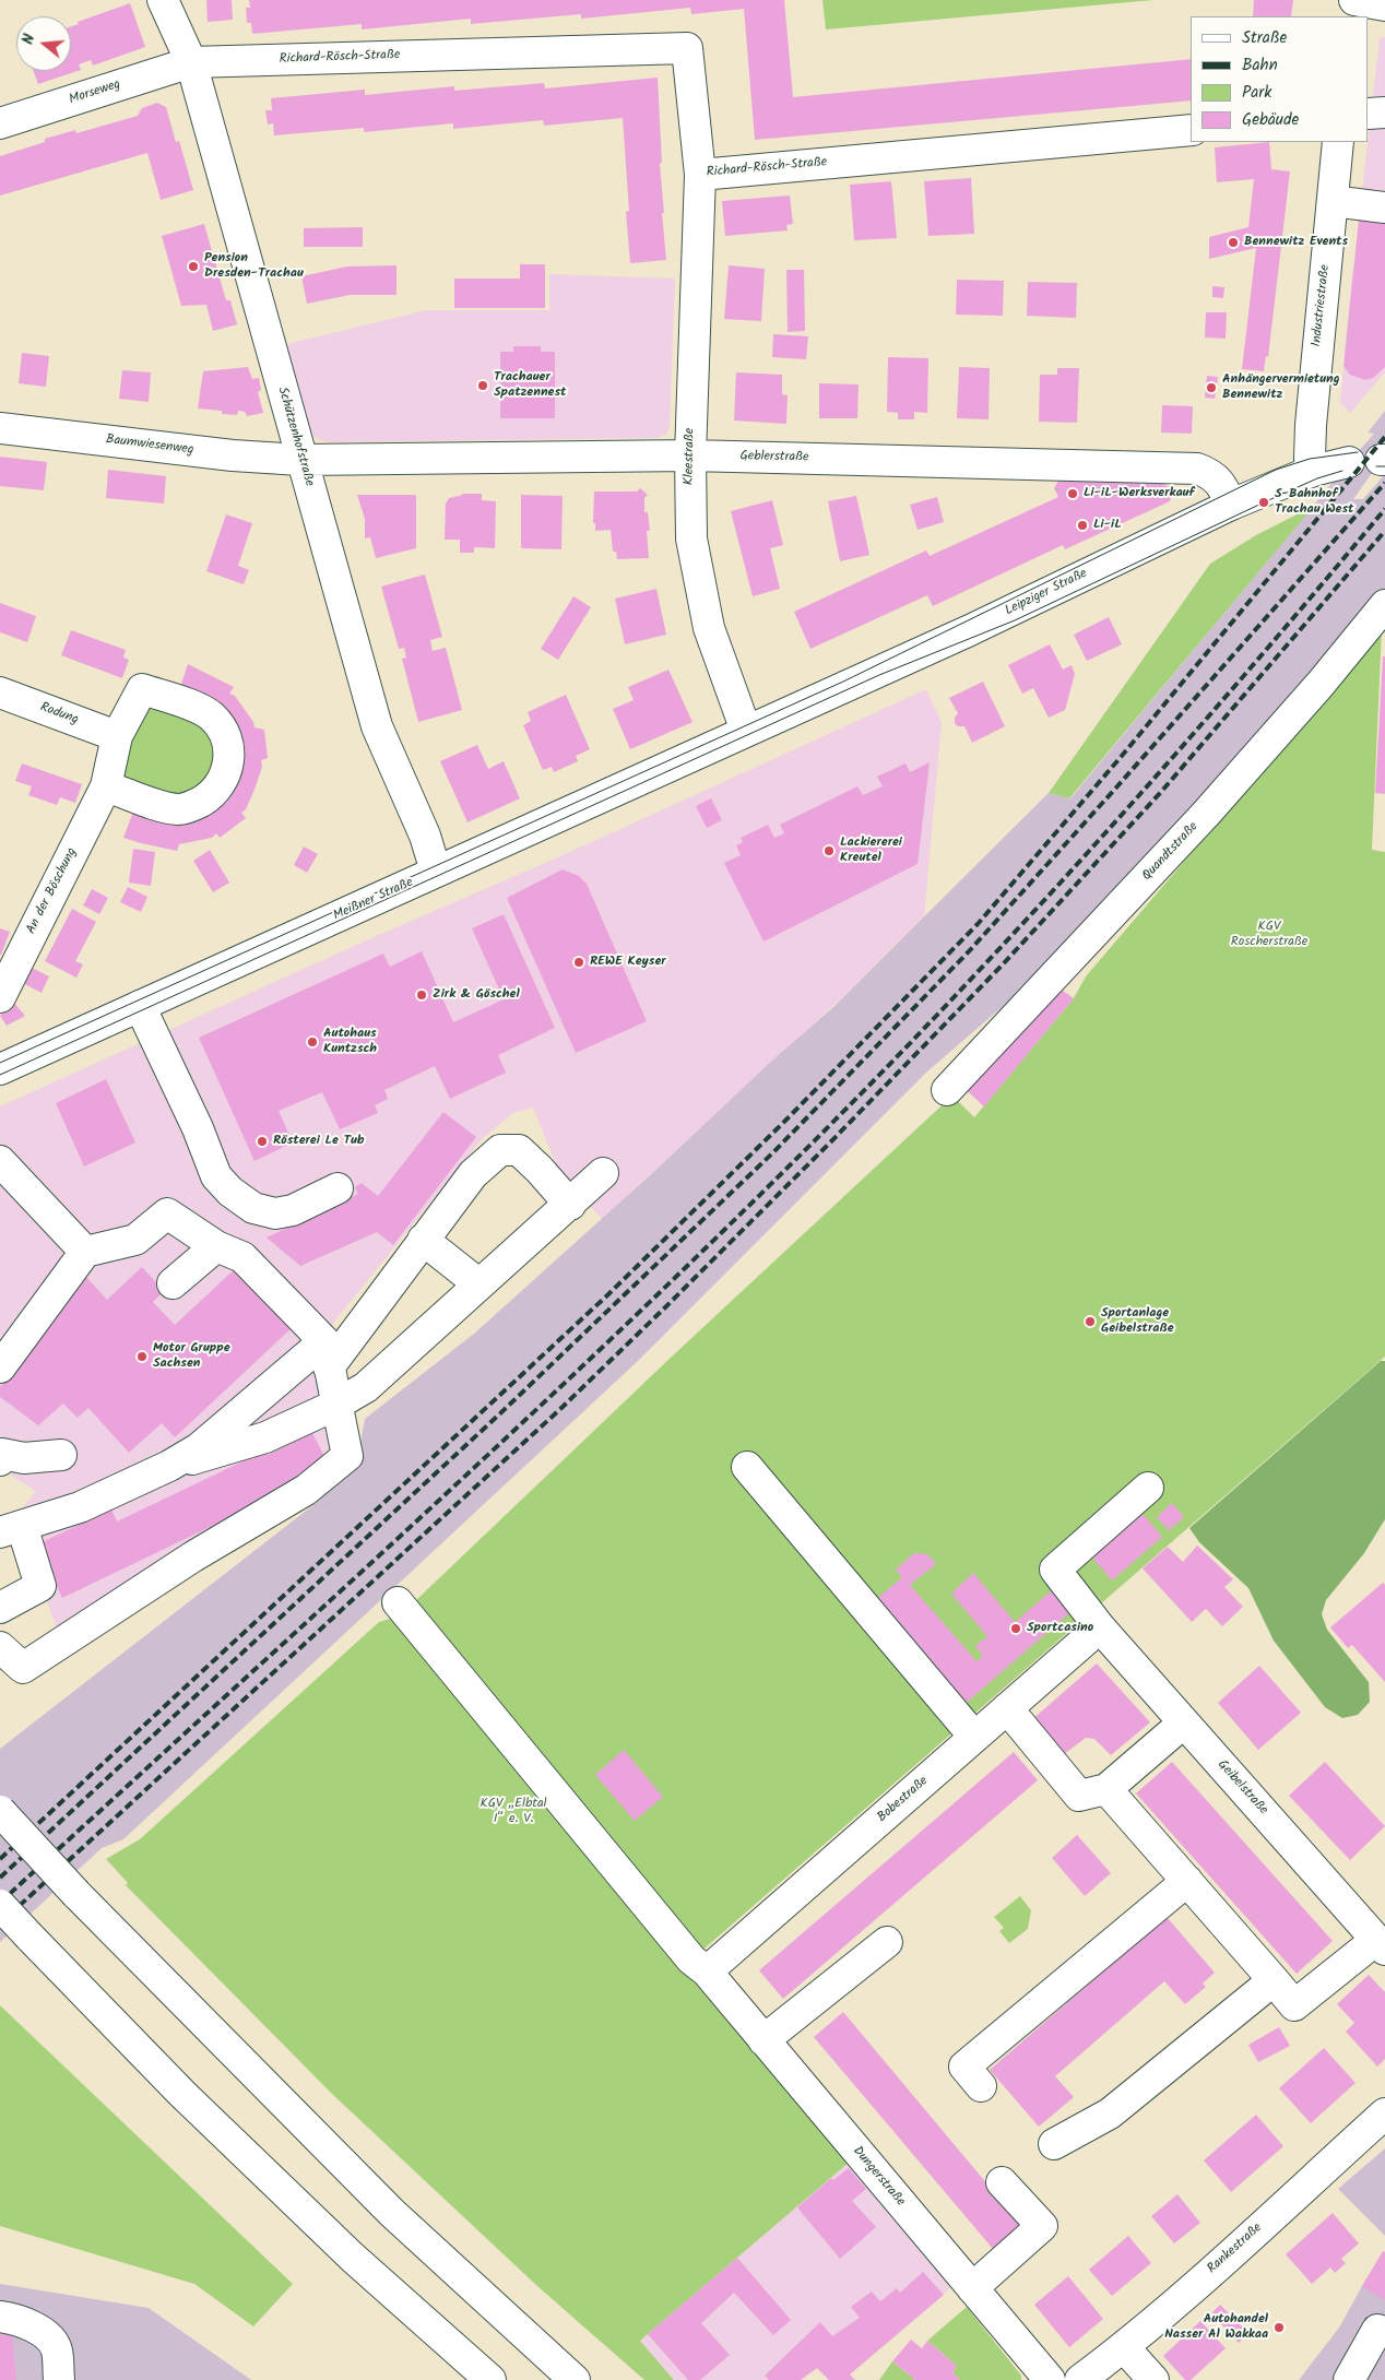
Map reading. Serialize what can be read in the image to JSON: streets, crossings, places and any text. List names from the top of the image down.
{
  "streets": {
    "main road": [
      "Richard-Rösch-Straße",
      "Morseweg",
      "Industriestraße",
      "Schützenhofstraße",
      "Baumwiesenweg",
      "Kleestraße",
      "Geblerstraße",
      "Leipziger Straße",
      "Rodung",
      "Quandtstraße",
      "An der Böschung",
      "Meißner Straße",
      "Geibelstraße",
      "Bobestraße",
      "Dungerstraße",
      "Rankestraße"
    ]
  },
  "crossings": [
    ["Richard-Rösch-Straße", "Morseweg"],
    ["Richard-Rösch-Straße", "Schützenhofstraße"],
    ["Richard-Rösch-Straße", "Kleestraße"],
    ["Morseweg", "Schützenhofstraße"],
    ["Industriestraße", "Leipziger Straße"],
    ["Schützenhofstraße", "Baumwiesenweg"],
    ["Schützenhofstraße", "Geblerstraße"],
    ["Schützenhofstraße", "Meißner Straße"],
    ["Baumwiesenweg", "Geblerstraße"],
    ["Kleestraße", "Geblerstraße"],
    ["Kleestraße", "Leipziger Straße"],
    ["Kleestraße", "Meißner Straße"],
    ["Geblerstraße", "Leipziger Straße"],
    ["Leipziger Straße", "Meißner Straße"],
    ["Rodung", "An der Böschung"],
    ["Geibelstraße", "Bobestraße"],
    ["Bobestraße", "Dungerstraße"]
  ],
  "parks": ["KGV Roscherstraße", "KGV „Elbtal I“ e. V."],
  "places": [
    "Bennewitz Events",
    "Pension Dresden-Trachau",
    "Trachauer Spatzennest",
    "Anhängervermietung Bennewitz",
    "Li-iL-Werksverkauf",
    "S-Bahnhof Trachau West",
    "Li-iL",
    "Lackiererei Kreutel",
    "REWE Keyser",
    "Zirk & Göschel",
    "Autohaus Kuntzsch",
    "Rösterei Le Tub",
    "Sportanlage Geibelstraße",
    "Motor Gruppe Sachsen",
    "Sportcasino",
    "Autohandel Nasser Al Wakkaa"
  ],
  "legend": [
    "Straße",
    "Bahn",
    "Park",
    "Gebäude"
  ],
  "north": "left"
}
